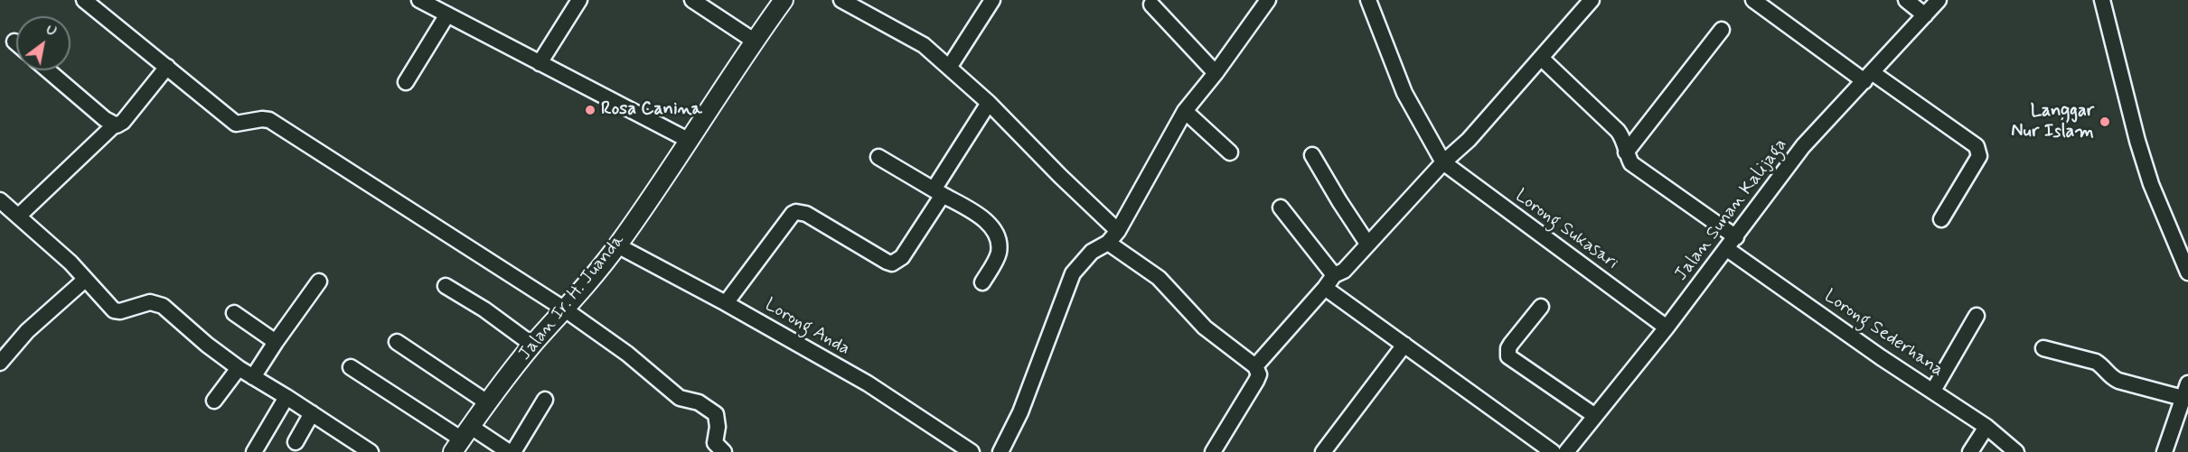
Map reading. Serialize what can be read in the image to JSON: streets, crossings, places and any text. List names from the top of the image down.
{
  "streets": {
    "main road": ["Jalan Ir. H. Juanda"],
    "street": [
      "Jalan Sunan Kalijaga",
      "Lorong Sukasari",
      "Lorong Anda",
      "Lorong Sederhana"
    ]
  },
  "crossings": [
    ["Jalan Sunan Kalijaga", "Lorong Sukasari"],
    ["Jalan Sunan Kalijaga", "Lorong Sederhana"],
    ["Jalan Ir. H. Juanda", "Lorong Anda"]
  ],
  "places": ["Rosa Canina", "Langgar Nur Islam"],
  "north": "top right"
}
